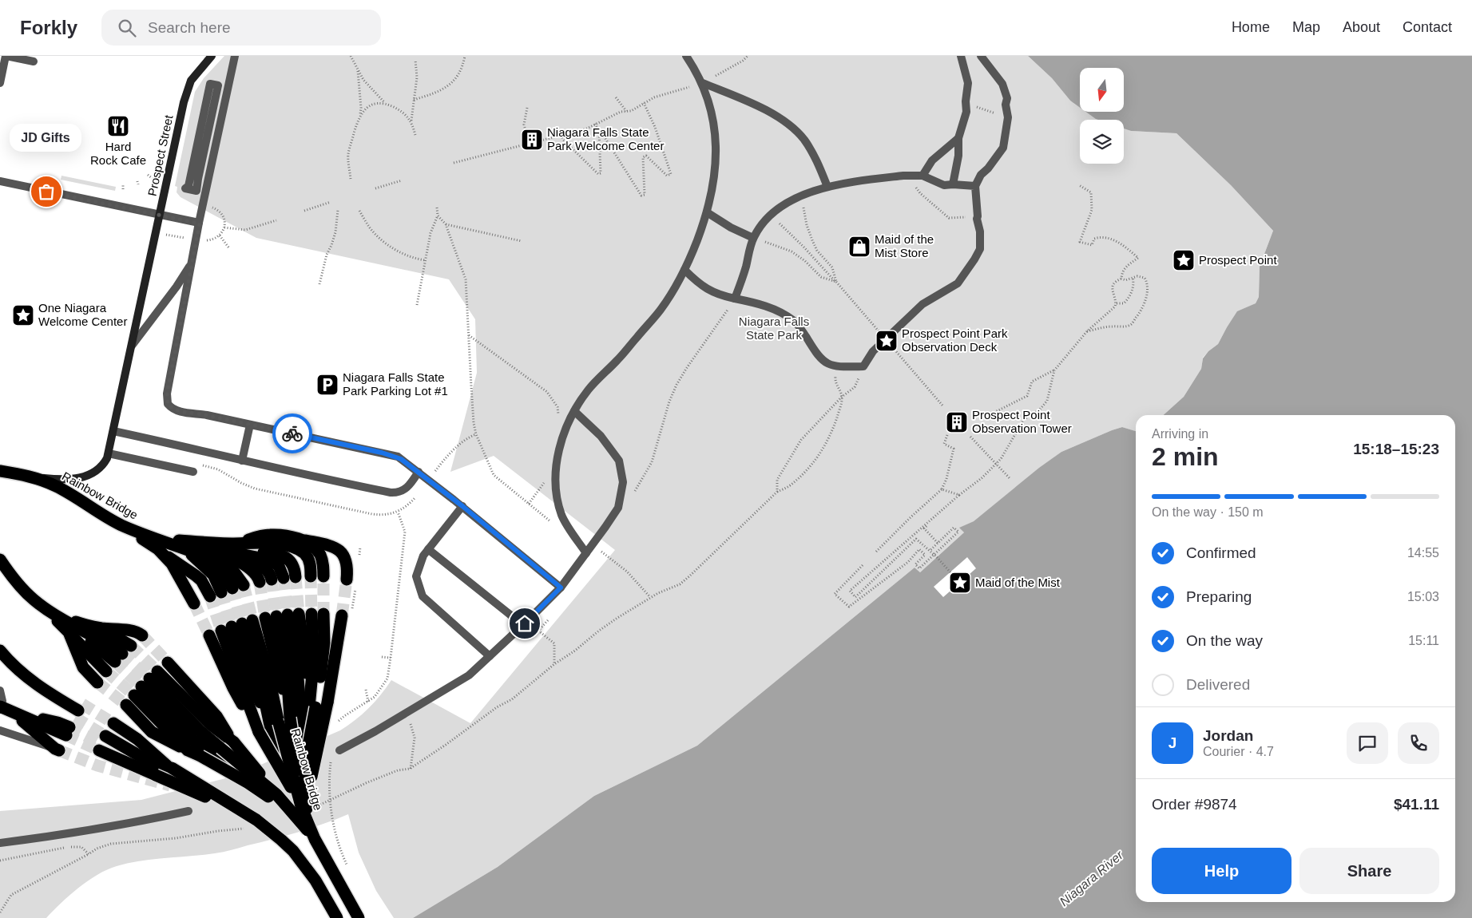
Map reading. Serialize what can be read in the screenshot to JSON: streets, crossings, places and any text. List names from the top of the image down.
{
  "streets": {
    "highway": ["Rainbow Bridge"],
    "main road": ["Prospect Street"]
  },
  "water": ["Niagara River"],
  "parks": ["Niagara Falls State Park"],
  "places": {
    "restaurant": ["Hard Rock Cafe"],
    "building": ["Niagara Falls State Park Welcome Center", "Prospect Point Observation Tower"],
    "other": ["JD Gifts"],
    "shop": ["Maid of the Mist Store"],
    "place": [
      "Prospect Point",
      "One Niagara Welcome Center",
      "Prospect Point Park Observation Deck",
      "Maid of the Mist"
    ],
    "parking": ["Niagara Falls State Park Parking Lot #1"]
  },
  "north": "bottom",
  "page": {
    "header": "Forkly",
    "search": "Search here",
    "nav": [
      "Home",
      "Map",
      "About",
      "Contact"
    ],
    "bubble": "JD Gifts",
    "heading": ["2 min", "Arriving in", "15:18–15:23"],
    "panel": [
      "Jordan",
      "Courier · 4.7",
      "Order #9874",
      "$41.11"
    ],
    "bar": "On the way · 150 m",
    "list": [
      ["Confirmed", "14:55"],
      ["Preparing", "15:03"],
      ["On the way", "15:11"],
      "Delivered"
    ],
    "round": "J",
    "buttons": ["Help", "Share"]
  }
}
